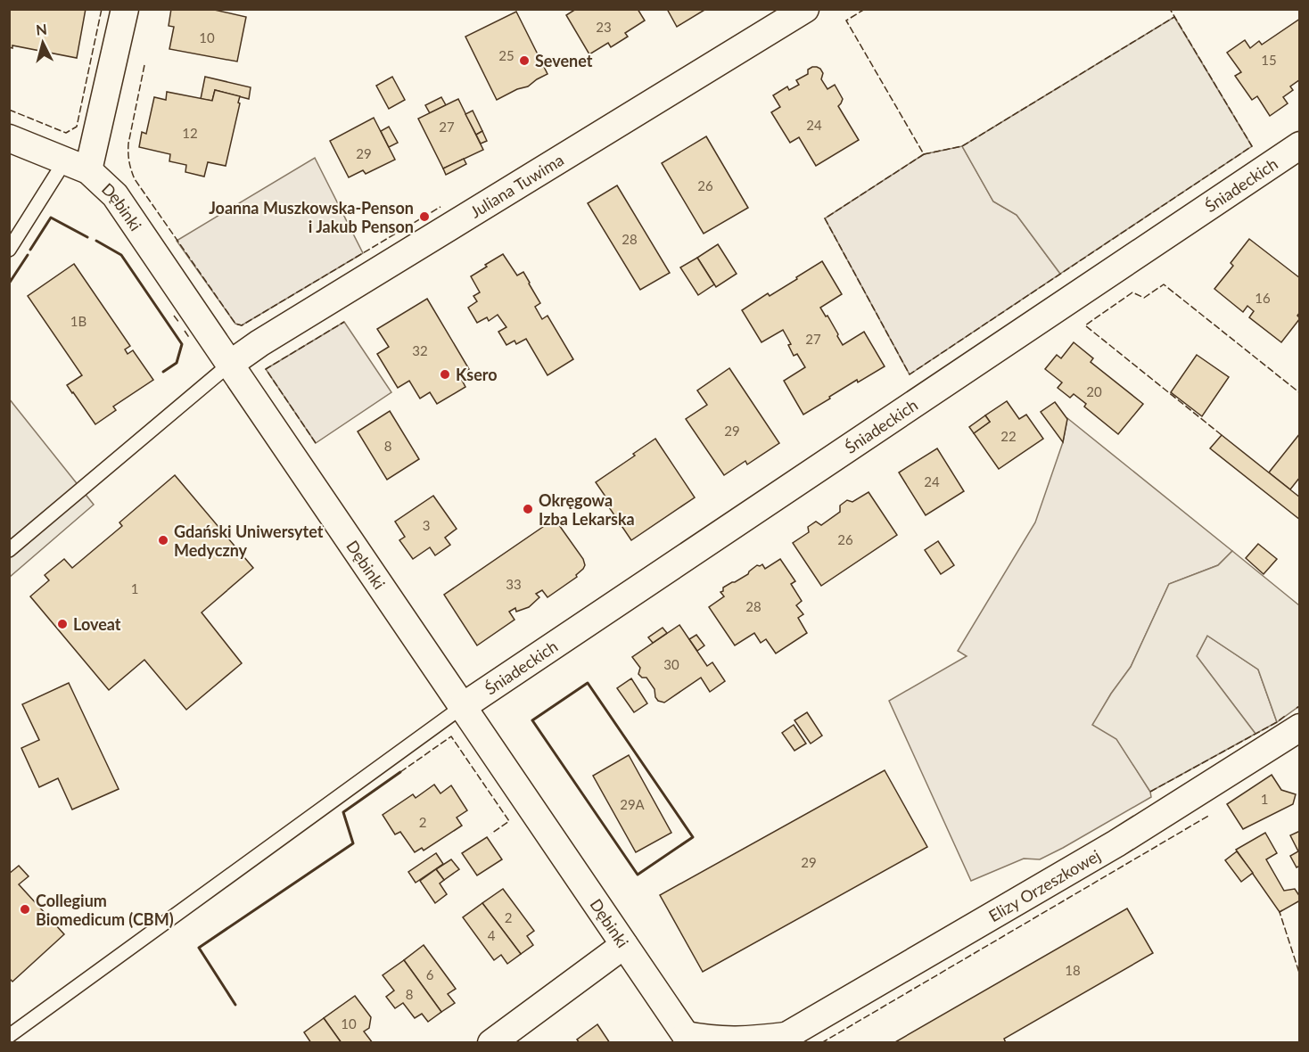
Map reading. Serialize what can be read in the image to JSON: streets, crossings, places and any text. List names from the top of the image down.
{
  "streets": {
    "street": [
      "Śniadeckich",
      "Juliana Tuwima",
      "Dębinki",
      "Elizy Orzeszkowej"
    ]
  },
  "crossings": [
    ["Śniadeckich", "Dębinki"],
    ["Juliana Tuwima", "Dębinki"],
    ["Dębinki", "Elizy Orzeszkowej"]
  ],
  "places": [
    "Sevenet",
    "Joanna Muszkowska-Penson i Jakub Penson",
    "Ksero",
    "Okręgowa Izba Lekarska",
    "Gdański Uniwersytet Medyczny",
    "Loveat",
    "Collegium Biomedicum (CBM)"
  ],
  "house_numbers": [
    "23",
    "10",
    "25",
    "15",
    "24",
    "27",
    "12",
    "29",
    "26",
    "28",
    "16",
    "1B",
    "27",
    "32",
    "20",
    "29",
    "22",
    "8",
    "24",
    "3",
    "26",
    "33",
    "1",
    "28",
    "30",
    "1",
    "29A",
    "2",
    "29",
    "2",
    "4",
    "18",
    "6",
    "8",
    "10"
  ],
  "north": "top"
}
